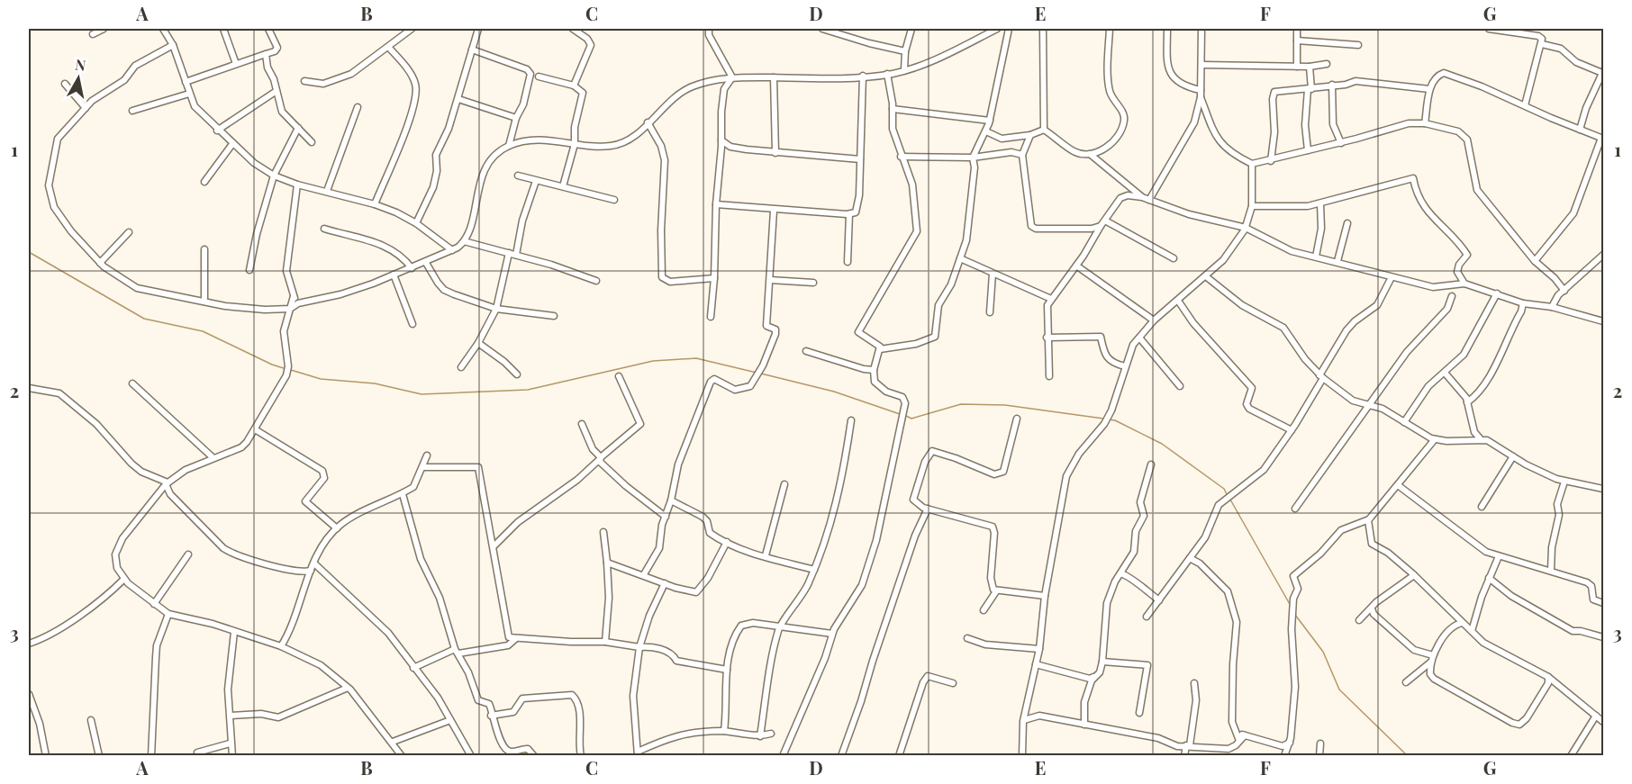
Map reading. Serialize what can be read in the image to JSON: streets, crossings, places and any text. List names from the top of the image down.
{
  "north": "top",
  "grid": {
    "columns": [
      "A",
      "B",
      "C",
      "D",
      "E",
      "F",
      "G"
    ],
    "rows": ["1", "2", "3"]
  }
}
